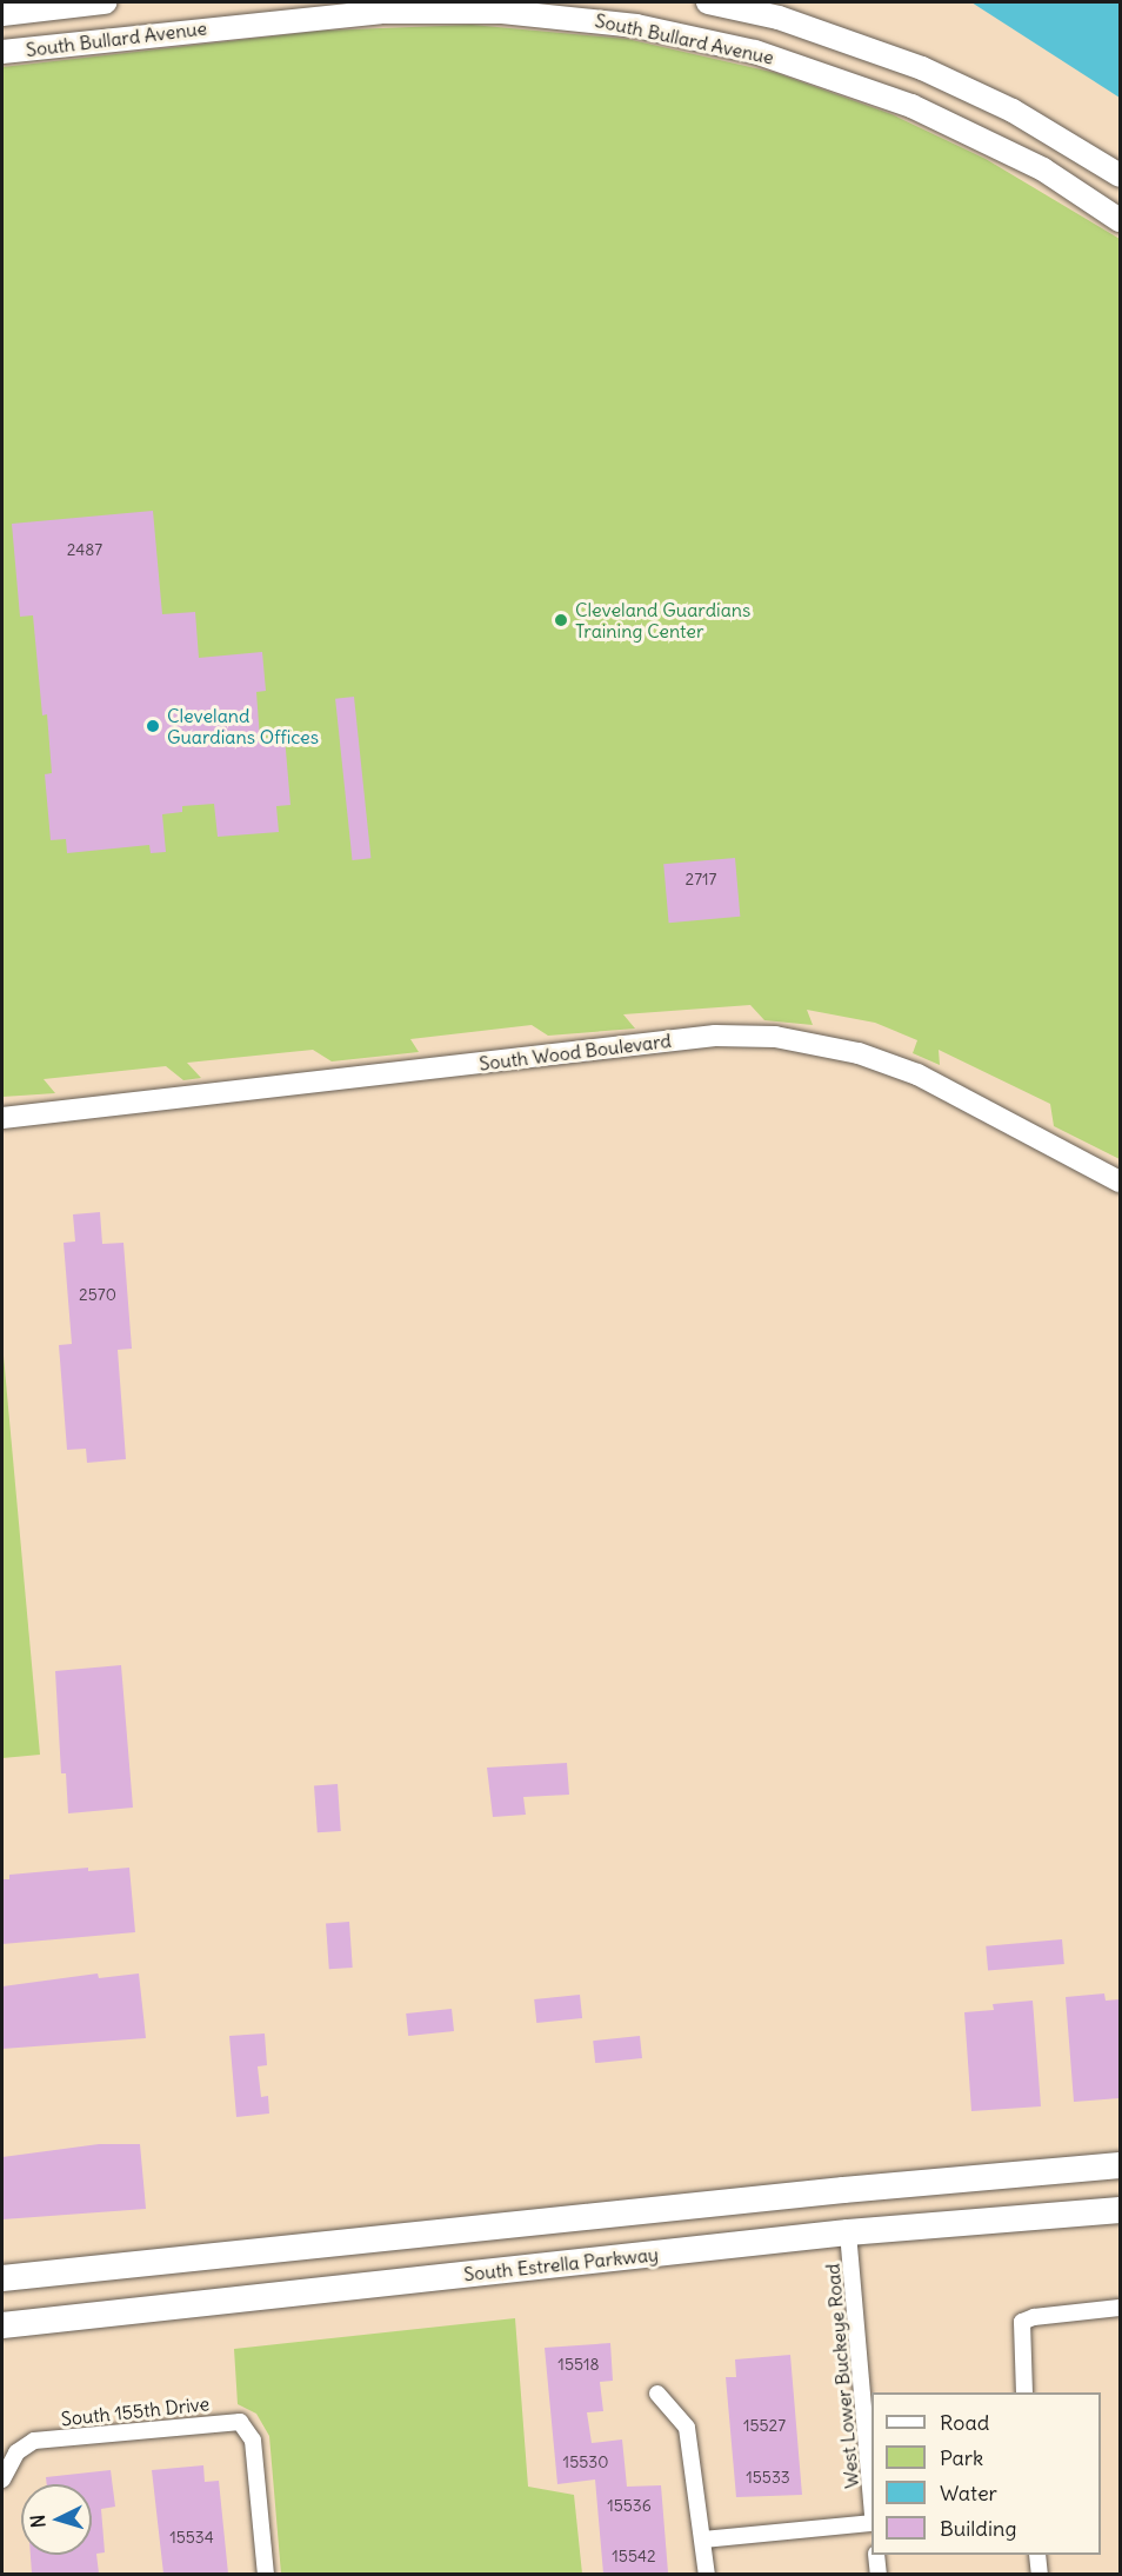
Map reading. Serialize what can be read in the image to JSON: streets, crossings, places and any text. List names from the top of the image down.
{
  "streets": {
    "main road": ["South Bullard Avenue", "South Estrella Parkway"],
    "street": ["South Wood Boulevard", "West Lower Buckeye Road", "South 155th Drive"]
  },
  "crossings": [
    ["South Estrella Parkway", "West Lower Buckeye Road"]
  ],
  "places": ["Cleveland Guardians Training Center", "Cleveland Guardians Offices"],
  "house_numbers": [
    "2487",
    "2717",
    "2570",
    "15518",
    "15527",
    "15530",
    "15533",
    "15536",
    "15534",
    "15542"
  ],
  "legend": [
    "Road",
    "Park",
    "Water",
    "Building"
  ],
  "north": "left"
}
